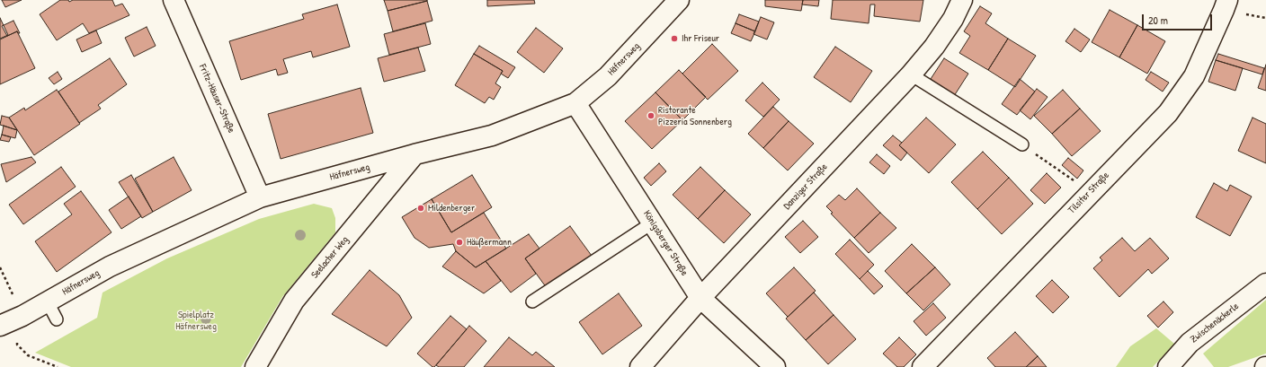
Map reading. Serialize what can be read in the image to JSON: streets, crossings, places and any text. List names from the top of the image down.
{
  "streets": {
    "street": [
      "Häfnersweg",
      "Fritz-Häuser-Straße",
      "Danziger Straße",
      "Tilsiter Straße",
      "Königsberger Straße",
      "Seelacher Weg",
      "Zwischenäckerle"
    ]
  },
  "crossings": [
    ["Häfnersweg", "Fritz-Häuser-Straße"],
    ["Häfnersweg", "Königsberger Straße"],
    ["Häfnersweg", "Seelacher Weg"],
    ["Danziger Straße", "Königsberger Straße"]
  ],
  "parks": ["Spielplatz Häfnersweg"],
  "places": [
    "Ihr Friseur",
    "Ristorante Pizzeria Sonnenberg",
    "Mildenberger",
    "Häußermann"
  ],
  "scale_bar": "20 m"
}
